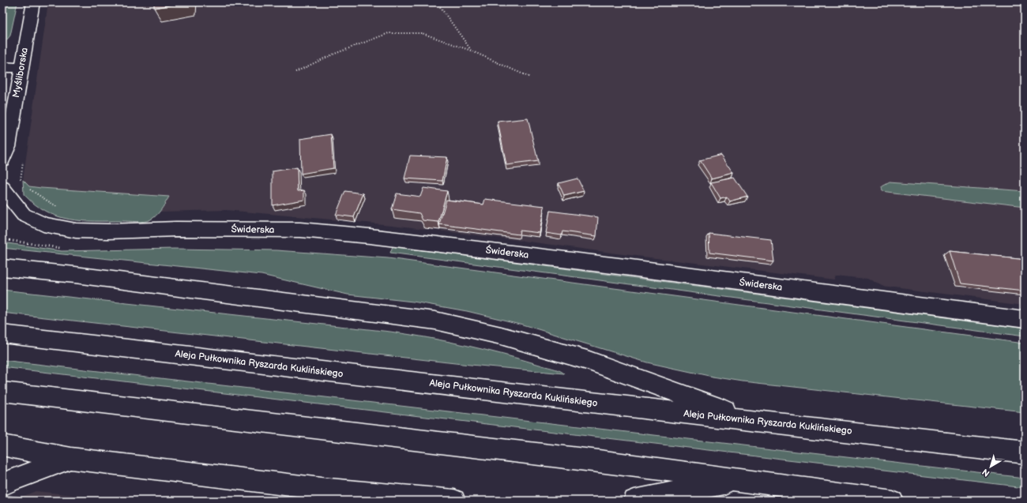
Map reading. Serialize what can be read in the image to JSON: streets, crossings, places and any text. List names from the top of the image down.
{
  "streets": {
    "main road": ["Myśliborska", "Świderska", "Aleja Pułkownika Ryszarda Kuklińskiego"]
  },
  "north": "bottom left"
}
